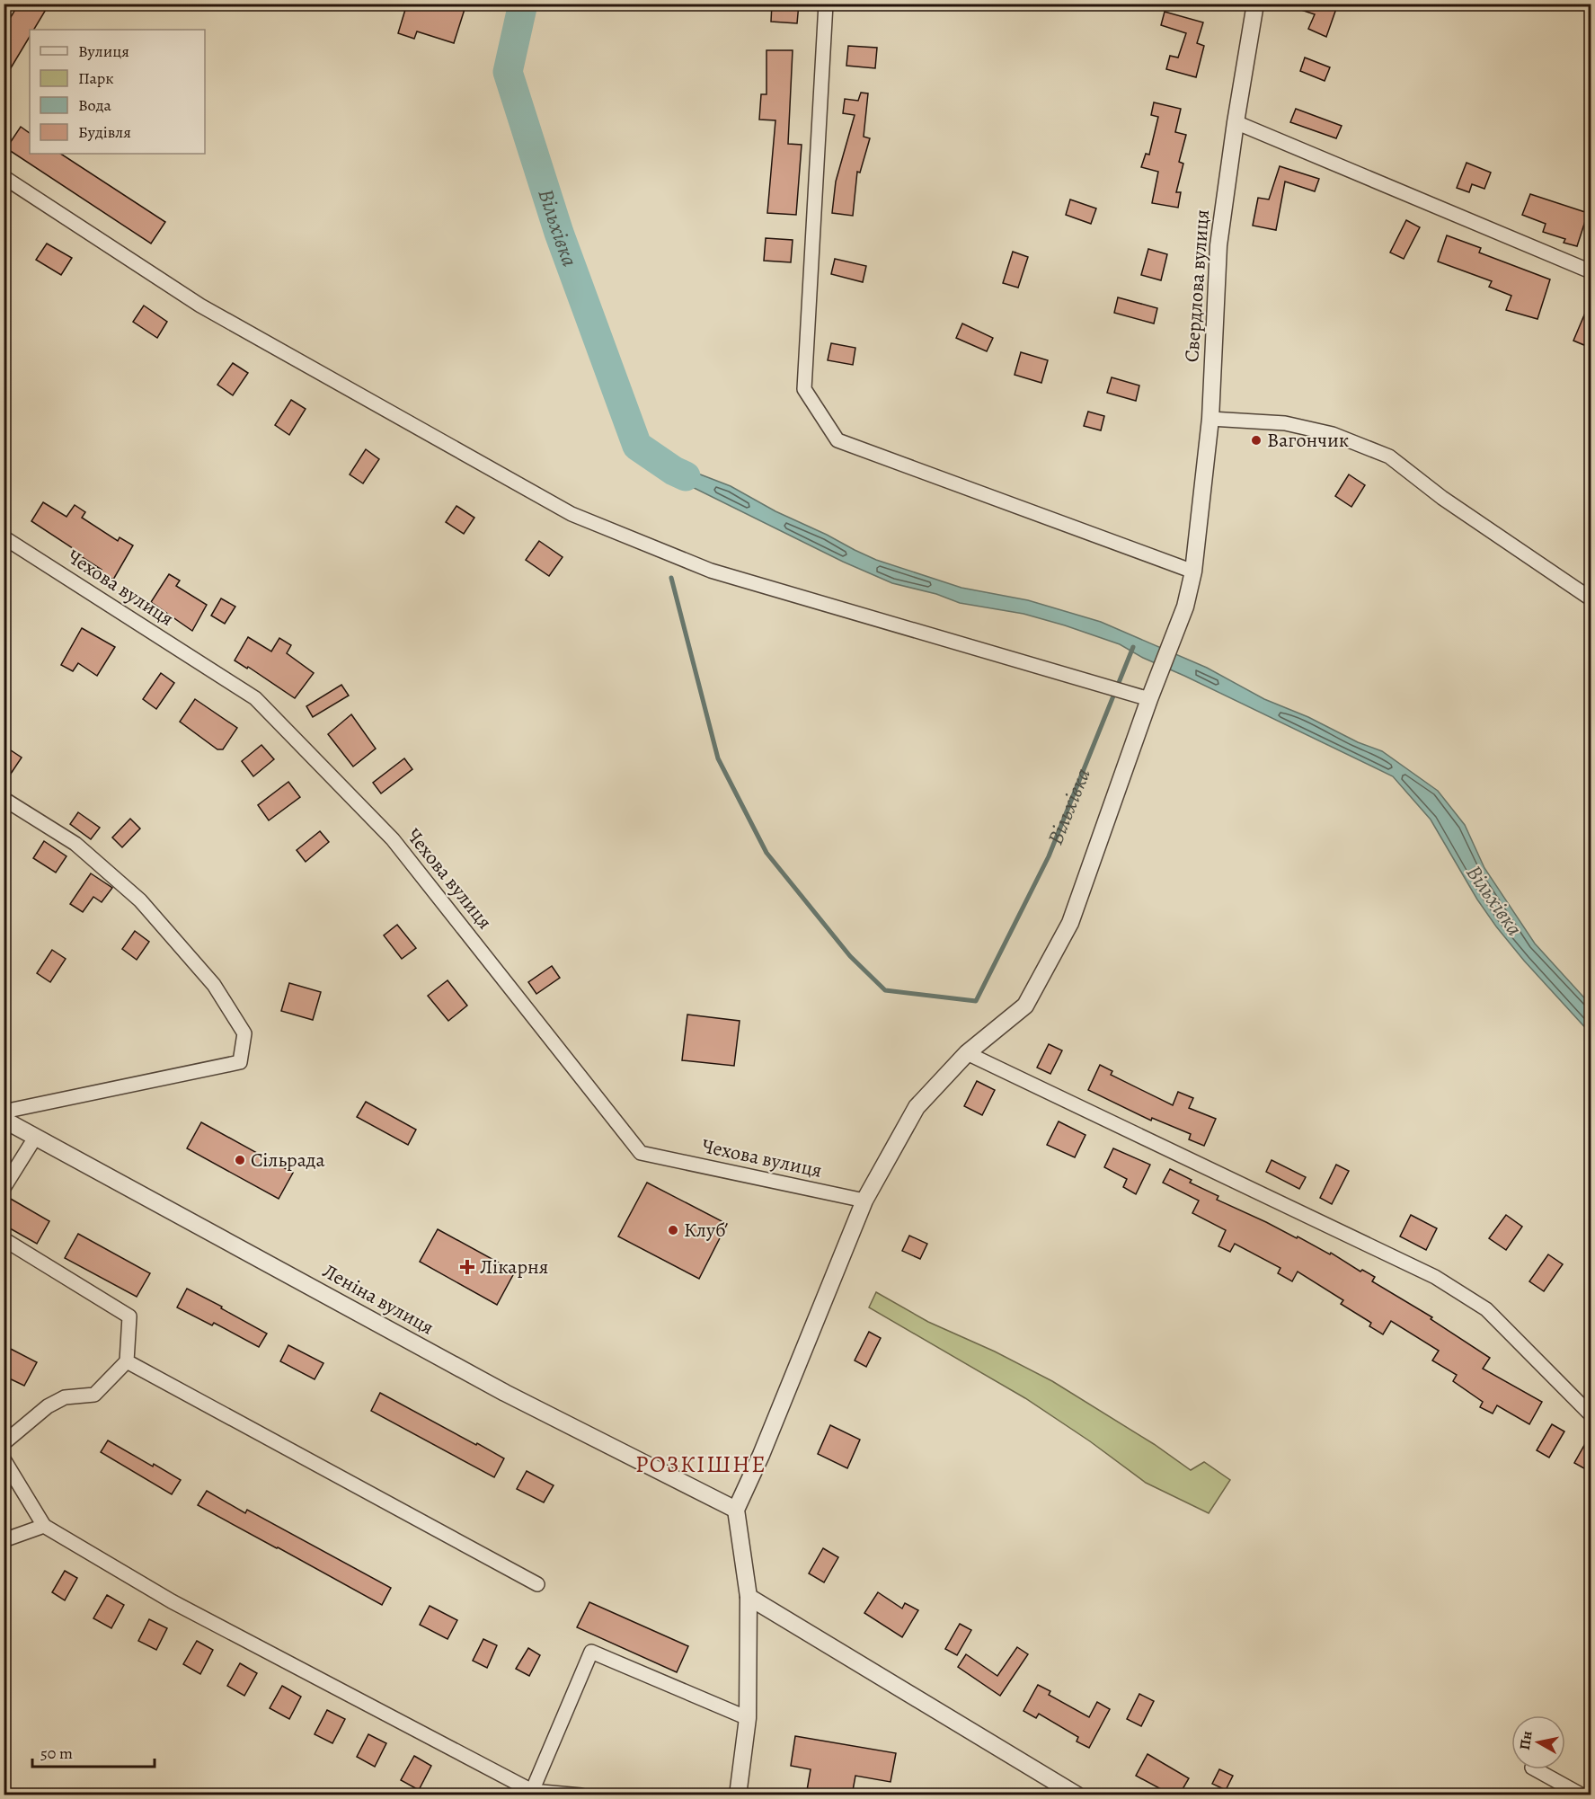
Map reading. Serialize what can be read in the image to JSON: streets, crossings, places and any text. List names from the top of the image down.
{
  "streets": {
    "street": ["Свердлова вулиця", "Чехова вулиця", "Леніна вулиця"]
  },
  "crossings": [
    ["Свердлова вулиця", "Чехова вулиця"],
    ["Свердлова вулиця", "Леніна вулиця"]
  ],
  "districts": ["РОЗКІШНЕ"],
  "water": ["Вільхівка"],
  "places": {
    "other": ["Вагончик", "Сільрада", "Клуб"],
    "health": ["Лікарня"]
  },
  "legend": [
    "Вулиця",
    "Парк",
    "Вода",
    "Будівля"
  ],
  "scale_bar": "50 m",
  "north": "left"
}
